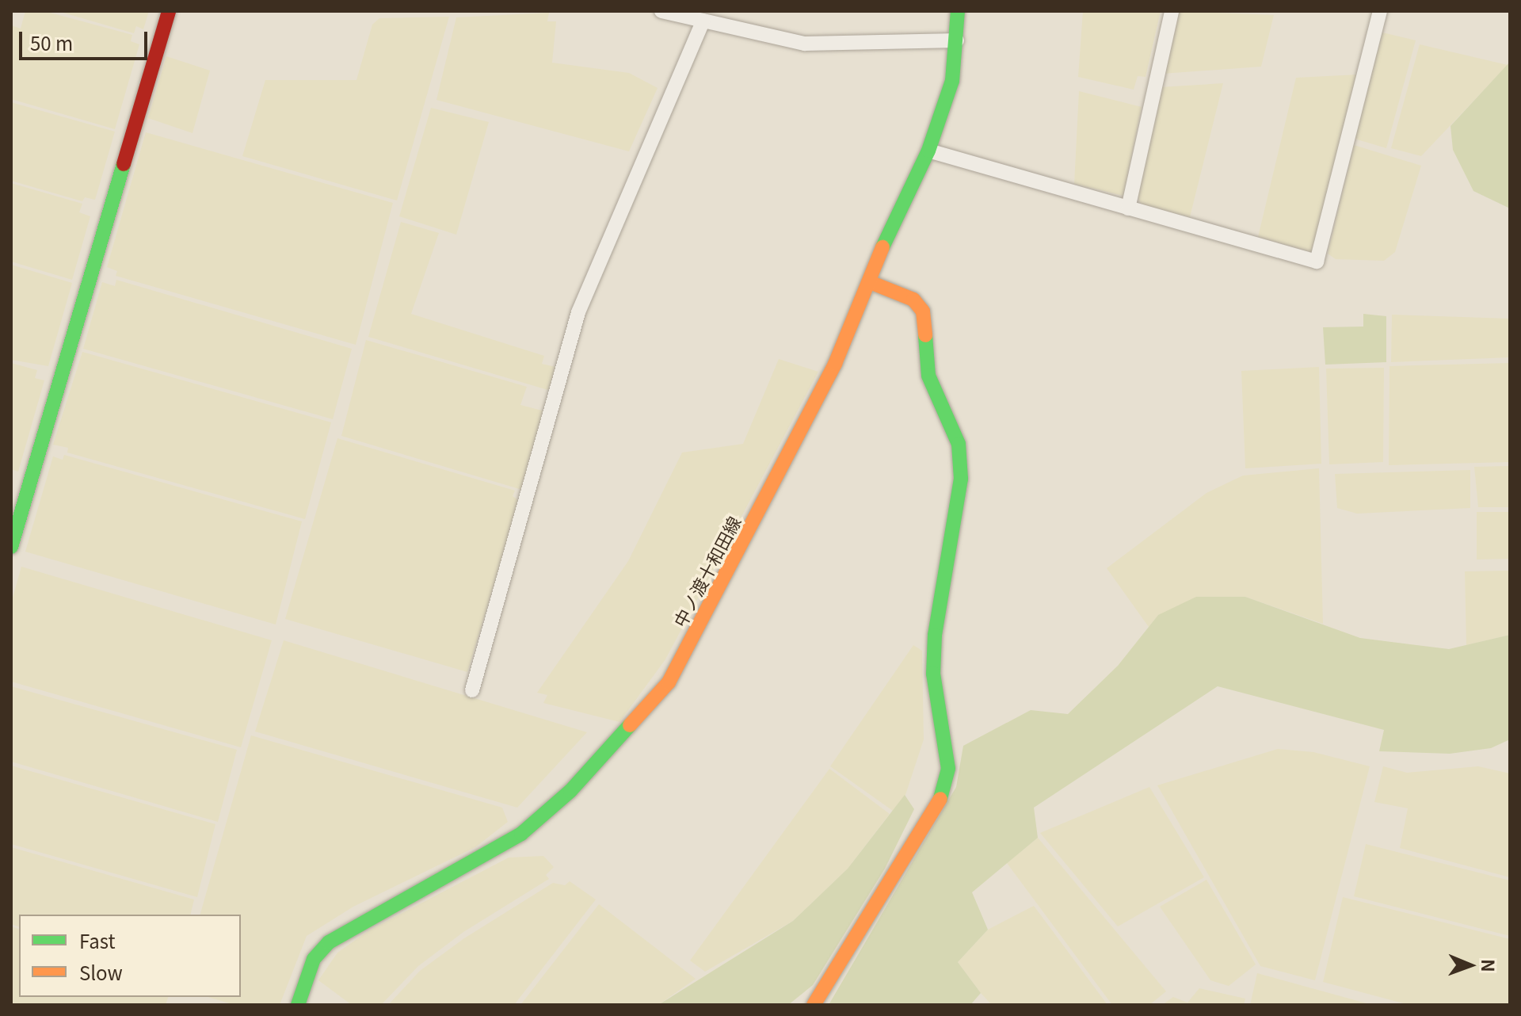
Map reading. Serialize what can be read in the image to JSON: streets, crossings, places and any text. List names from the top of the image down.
{
  "streets": {
    "street": ["中ノ渡十和田線"]
  },
  "legend": ["Fast", "Slow"],
  "scale_bar": "50 m",
  "north": "right"
}
